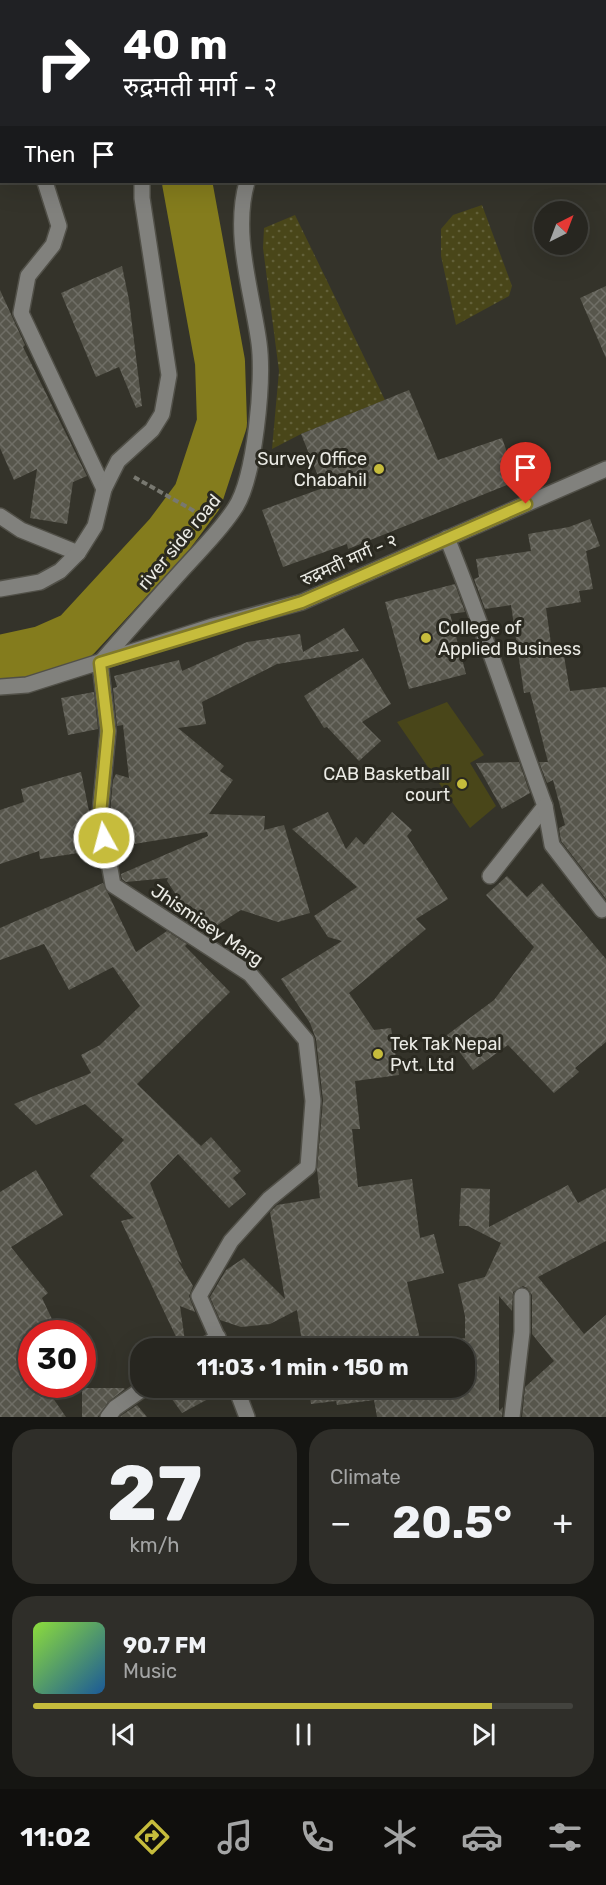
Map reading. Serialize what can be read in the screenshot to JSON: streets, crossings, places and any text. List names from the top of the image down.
{
  "streets": {
    "street": ["river side road", "रुद्रमती मार्ग ‍- २", "Jhismisey Marg"]
  },
  "crossings": [
    ["river side road", "रुद्रमती मार्ग ‍- २"],
    ["river side road", "Jhismisey Marg"],
    ["रुद्रमती मार्ग ‍- २", "Jhismisey Marg"]
  ],
  "places": [
    "Survey Office Chabahil",
    "College of Applied Business",
    "CAB Basketball court",
    "Tek Tak Nepal Pvt. Ltd"
  ],
  "north": "top right",
  "page": {
    "turn": ["40 m", "रुद्रमती मार्ग ‍- २"],
    "then": "Then",
    "limit": "30",
    "trip": "11:03 · 1 min · 150 m",
    "tile": [
      ["27", "km/h"],
      "Climate"
    ],
    "heat": ["−", "20.5°", "+"],
    "song": ["90.7 FM", "Music"],
    "tabs": "11:02"
  }
}
